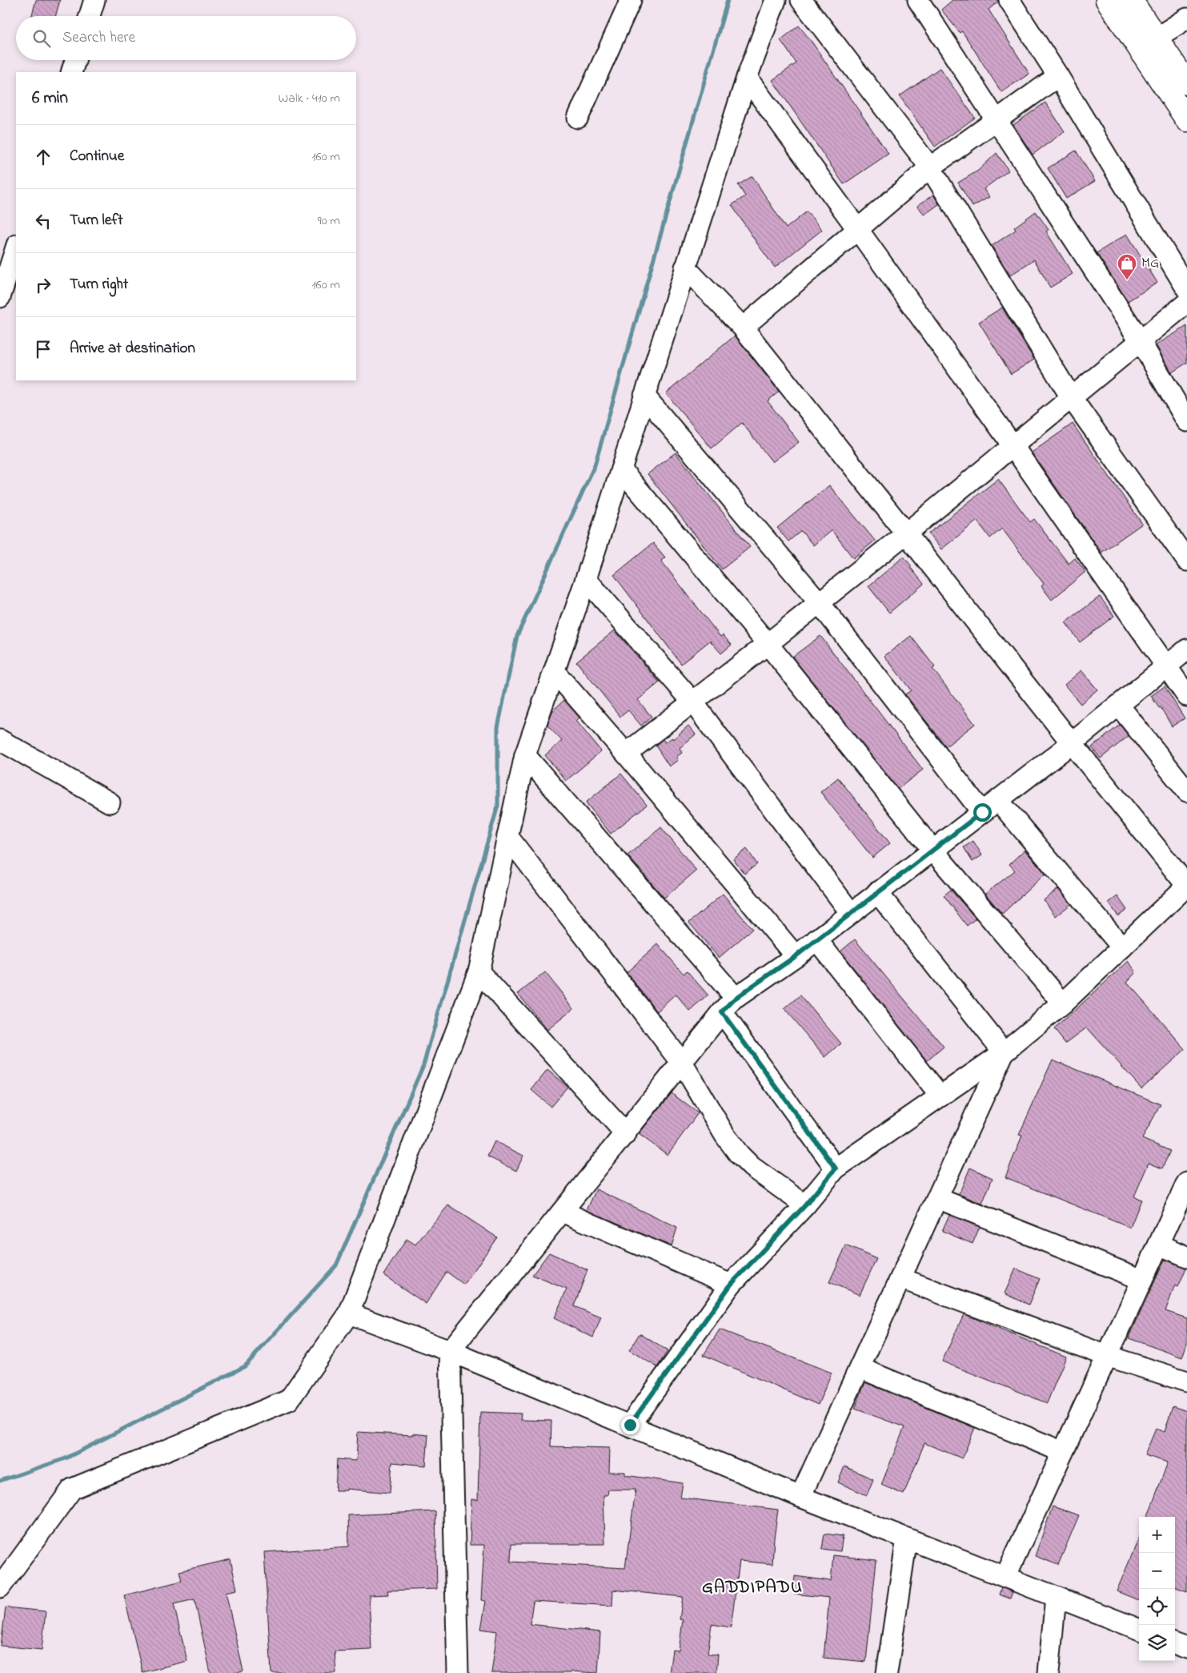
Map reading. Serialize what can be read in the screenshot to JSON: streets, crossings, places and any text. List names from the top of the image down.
{
  "districts": ["GADDIPADU"],
  "places": {
    "shop": ["MG"]
  },
  "page": {
    "search": "Search here",
    "heading": ["6 min", "Walk · 410 m"],
    "list": [
      ["Continue", "160 m"],
      ["Turn left", "90 m"],
      ["Turn right", "160 m"],
      "Arrive at destination"
    ],
    "map_buttons": ["+", "−"]
  }
}
